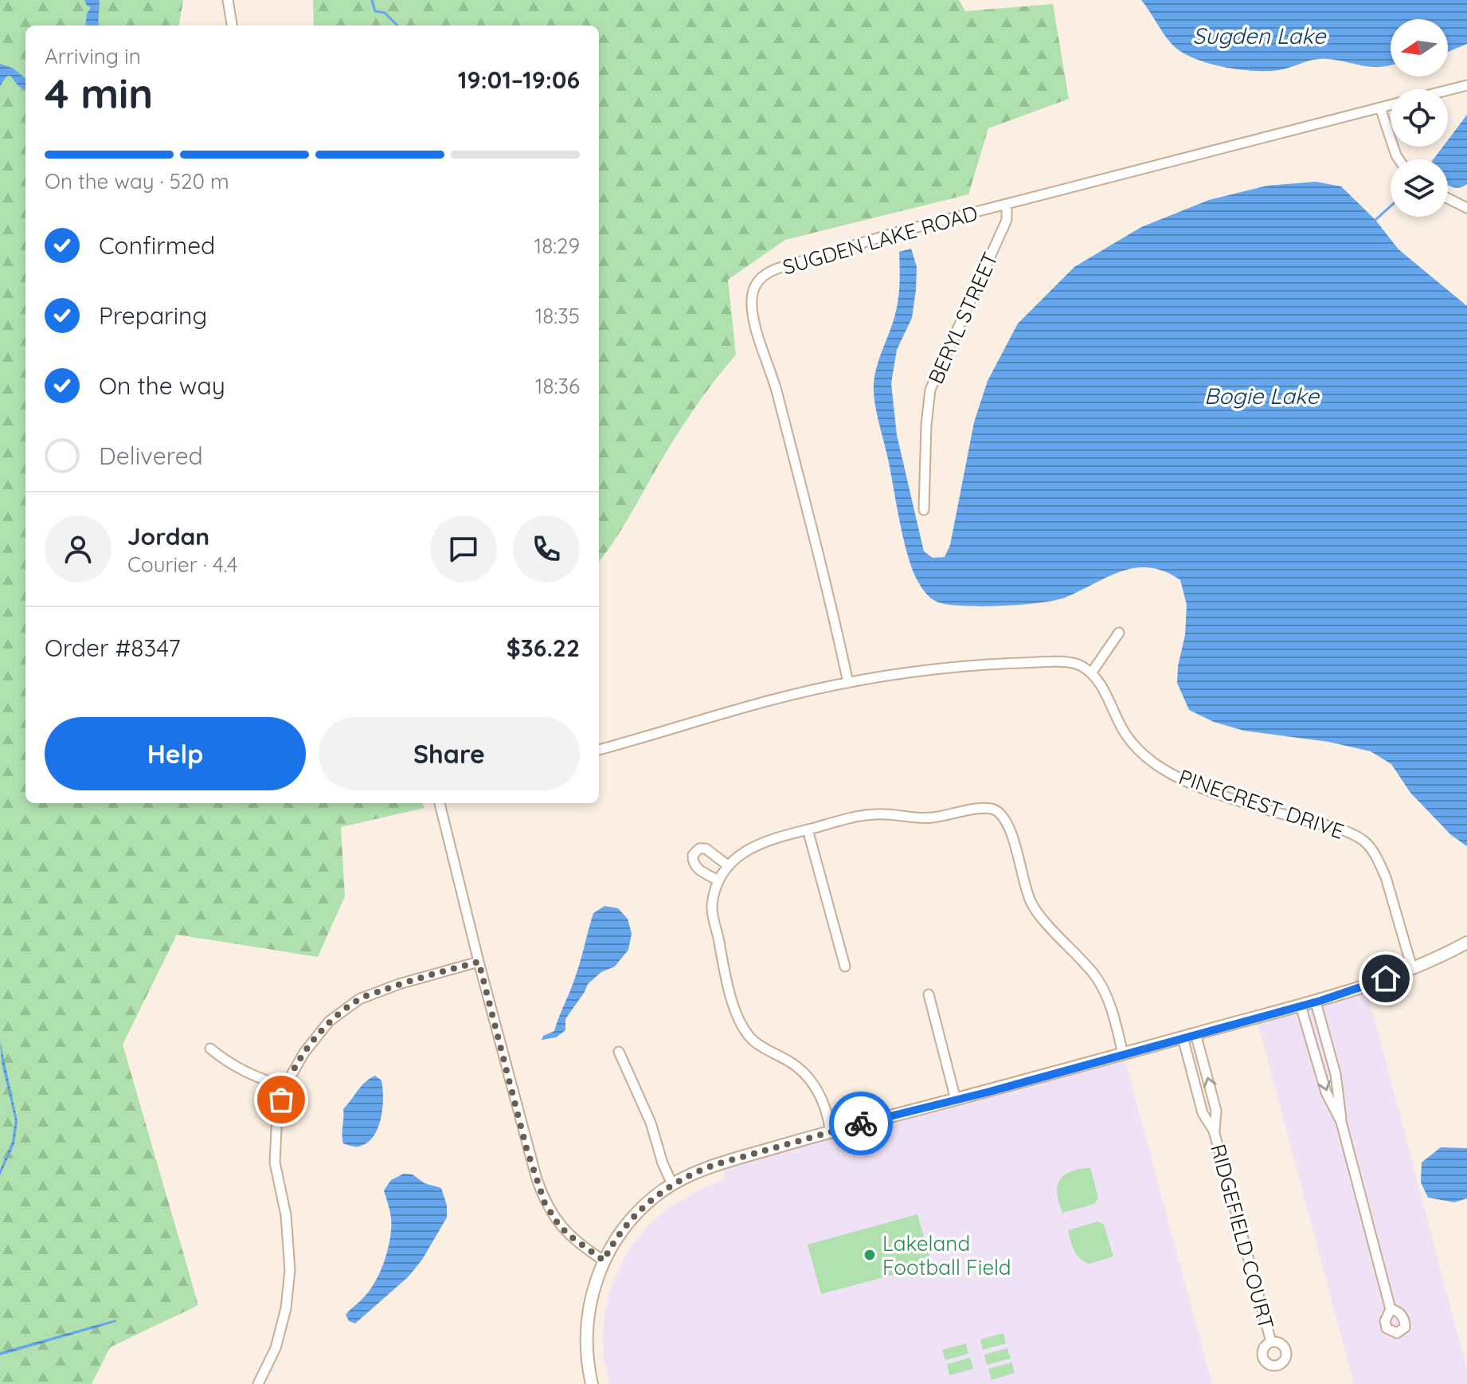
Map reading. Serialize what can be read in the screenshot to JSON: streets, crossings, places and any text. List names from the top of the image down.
{
  "streets": {
    "street": [
      "SUGDEN LAKE ROAD",
      "BERYL STREET",
      "PINECREST DRIVE",
      "RIDGEFIELD COURT"
    ]
  },
  "crossings": [
    ["SUGDEN LAKE ROAD", "BERYL STREET"]
  ],
  "water": ["Sugden Lake", "Bogie Lake"],
  "places": ["Lakeland Football Field"],
  "north": "left",
  "page": {
    "heading": ["4 min", "Arriving in", "19:01–19:06"],
    "panel": [
      "Jordan",
      "Courier · 4.4",
      "Order #8347",
      "$36.22"
    ],
    "bar": "On the way · 520 m",
    "list": [
      ["Confirmed", "18:29"],
      ["Preparing", "18:35"],
      ["On the way", "18:36"],
      "Delivered"
    ],
    "buttons": ["Help", "Share"]
  }
}
